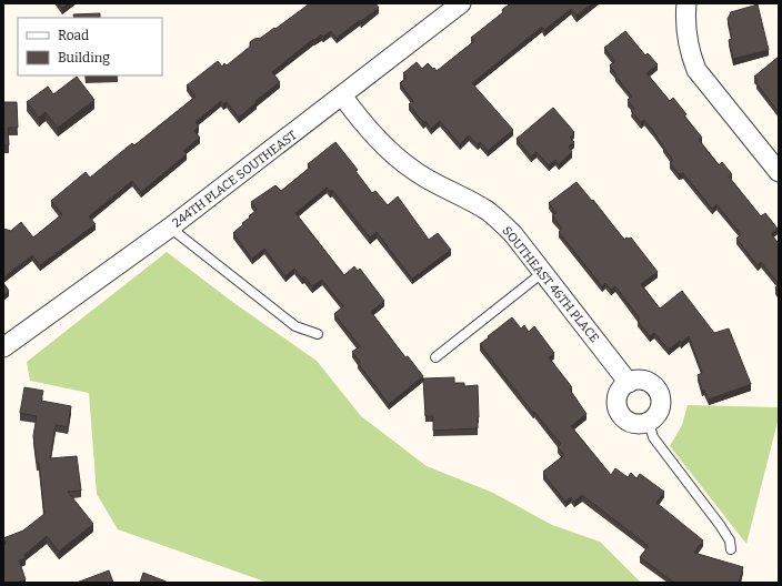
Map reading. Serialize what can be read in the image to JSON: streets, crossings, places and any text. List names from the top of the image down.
{
  "streets": {
    "street": ["244TH PLACE SOUTHEAST", "SOUTHEAST 46TH PLACE"]
  },
  "crossings": [
    ["244TH PLACE SOUTHEAST", "SOUTHEAST 46TH PLACE"]
  ],
  "legend": ["Road", "Building"]
}
